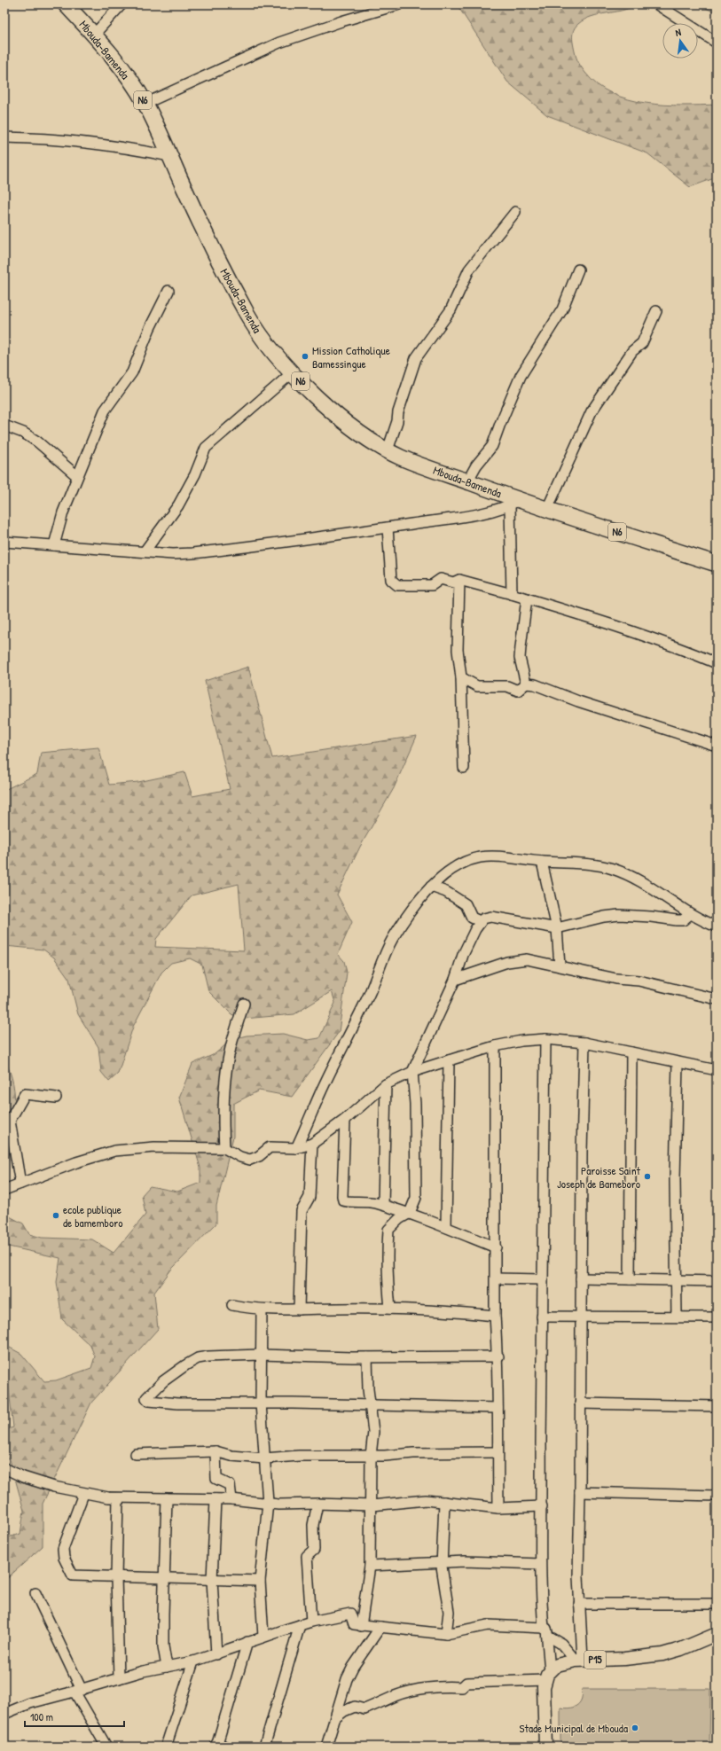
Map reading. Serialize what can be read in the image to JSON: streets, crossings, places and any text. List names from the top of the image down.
{
  "streets": {
    "highway": ["Mbouda-Bamenda", "N6"],
    "main road": ["P15"]
  },
  "places": [
    "Mission Catholique Bamessingue",
    "Paroisse Saint Joseph de Bameboro",
    "ecole publique de bamemboro",
    "Stade Municipal de Mbouda"
  ],
  "scale_bar": "100 m",
  "north": "top"
}
